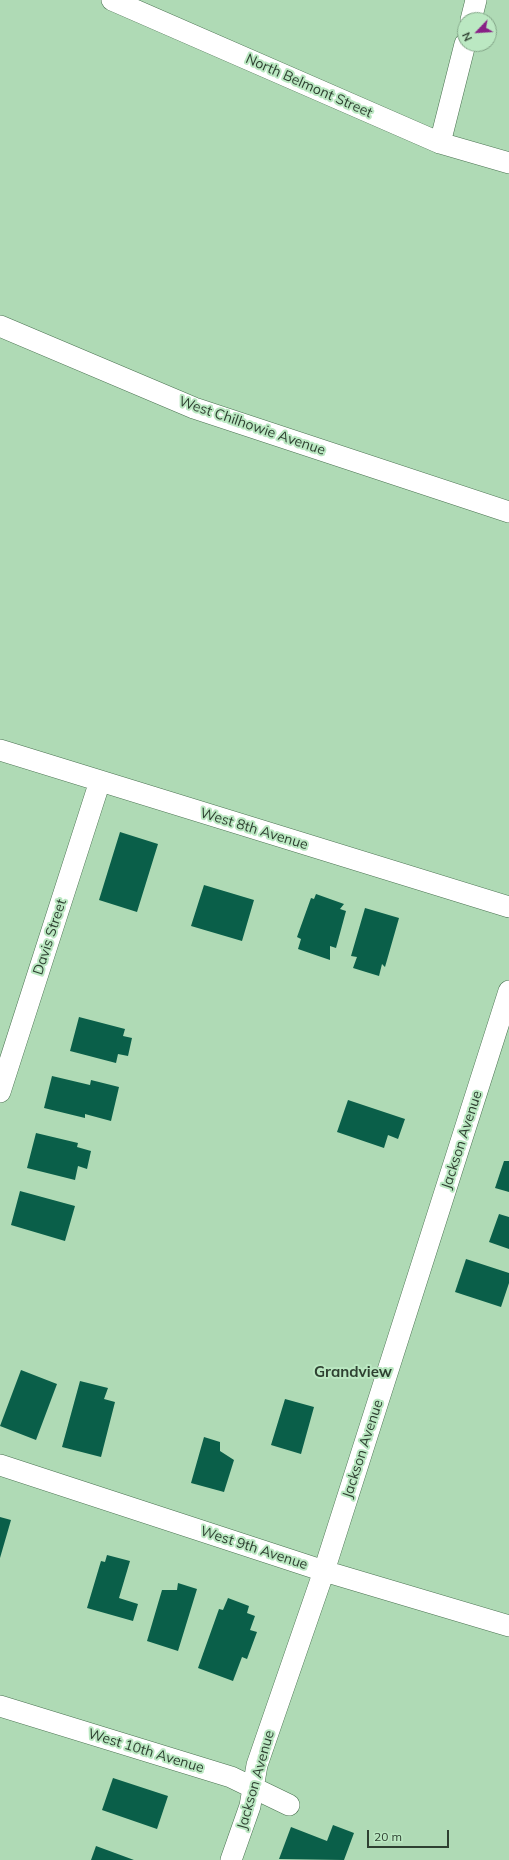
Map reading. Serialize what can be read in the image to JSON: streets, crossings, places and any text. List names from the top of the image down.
{
  "streets": {
    "street": [
      "North Belmont Street",
      "West Chilhowie Avenue",
      "West 8th Avenue",
      "Davis Street",
      "Jackson Avenue",
      "West 9th Avenue",
      "West 10th Avenue"
    ]
  },
  "crossings": [
    ["West 8th Avenue", "Davis Street"],
    ["Jackson Avenue", "West 9th Avenue"],
    ["Jackson Avenue", "West 10th Avenue"]
  ],
  "districts": ["Grandview"],
  "scale_bar": "20 m",
  "north": "bottom left"
}
